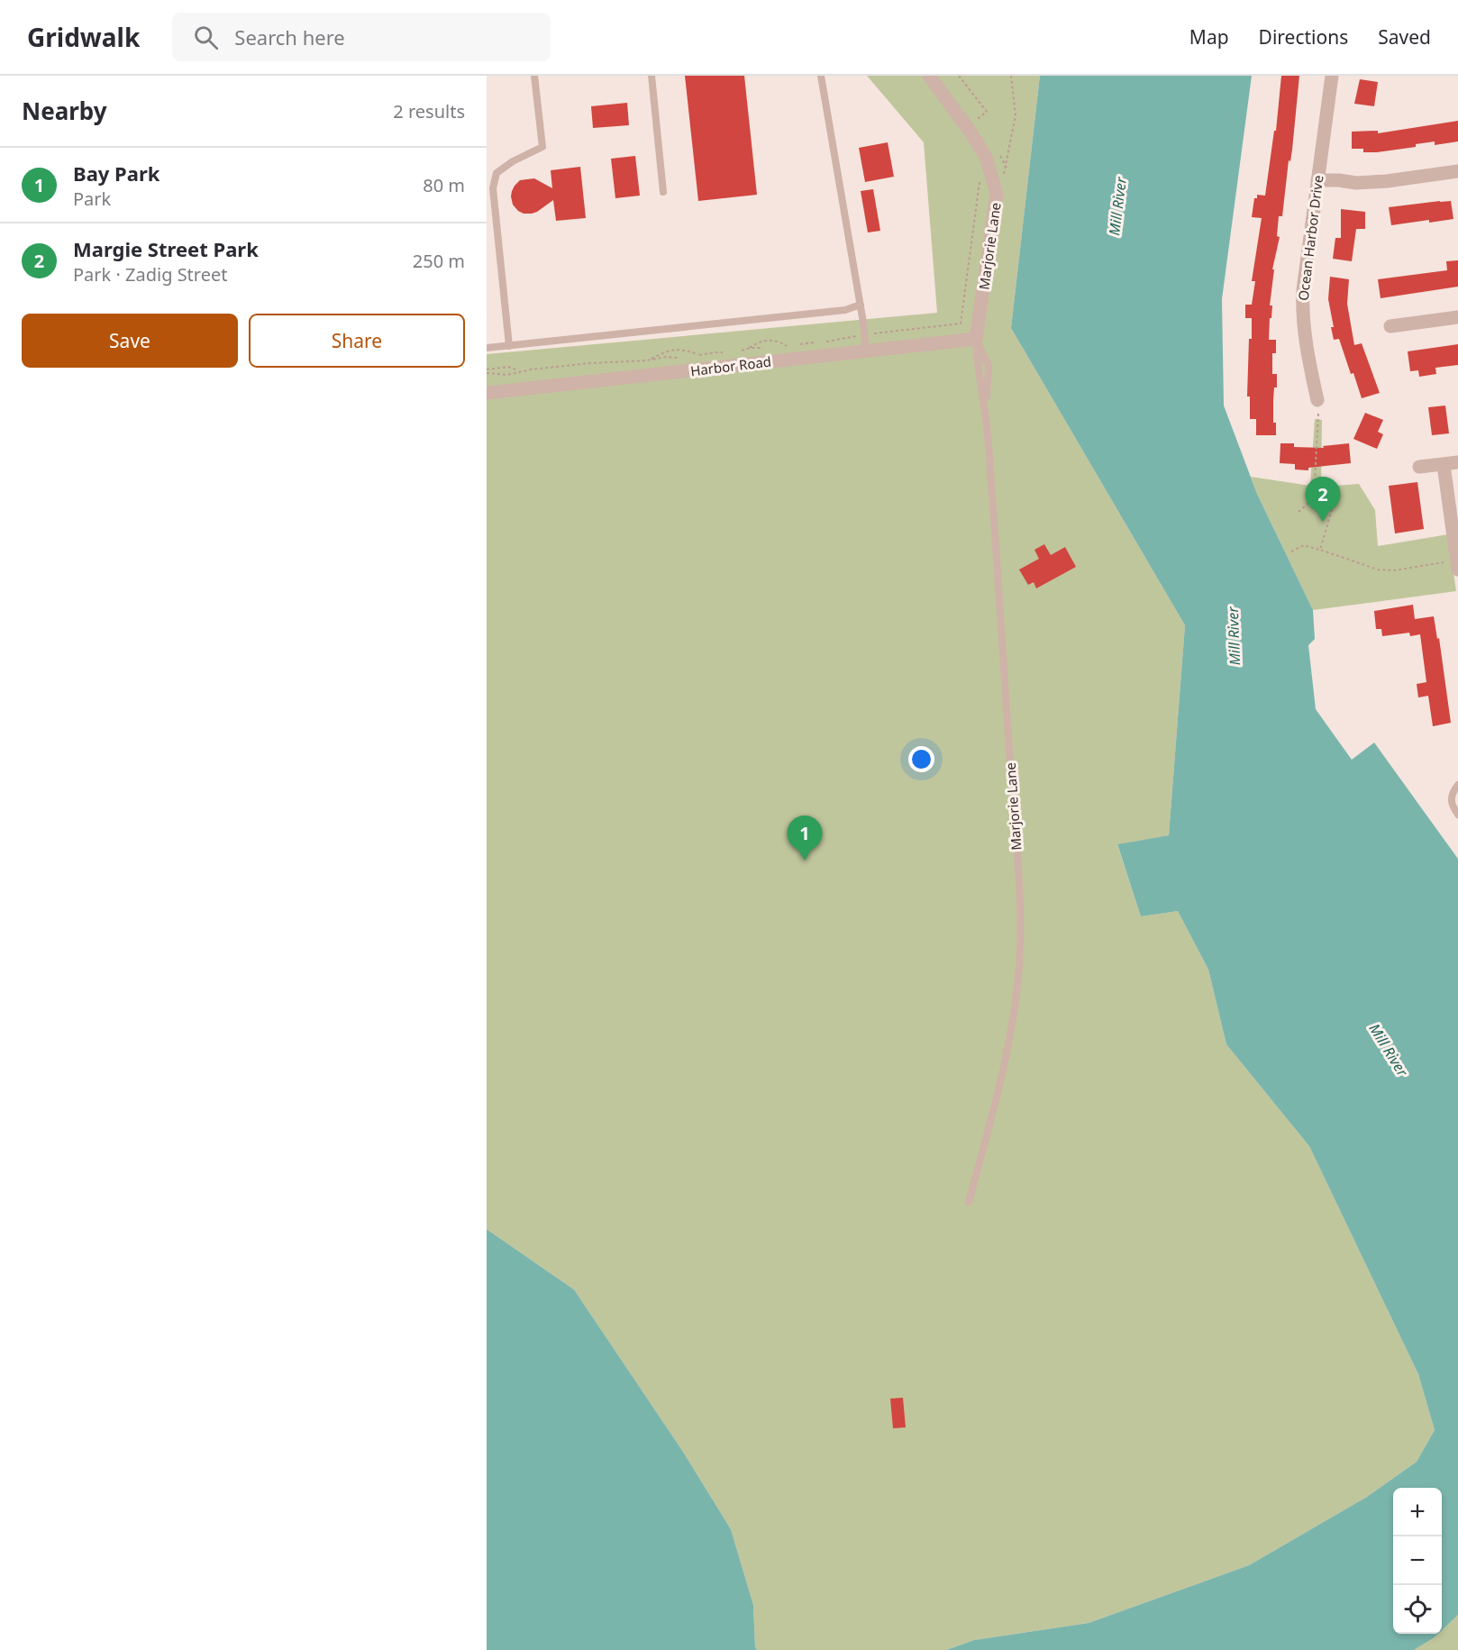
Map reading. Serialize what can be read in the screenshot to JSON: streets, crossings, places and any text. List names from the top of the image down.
{
  "streets": {
    "street": ["Ocean Harbor Drive", "Marjorie Lane", "Harbor Road"]
  },
  "crossings": [
    ["Marjorie Lane", "Harbor Road"]
  ],
  "water": ["Mill River"],
  "page": {
    "header": "Gridwalk",
    "search": "Search here",
    "nav": ["Map", "Directions", "Saved"],
    "heading": ["Nearby", "2 results"],
    "list": [
      {
        "mark": "1",
        "name": "Bay Park",
        "note": "Park",
        "value": "80 m"
      },
      {
        "mark": "2",
        "name": "Margie Street Park",
        "note": "Park · Zadig Street",
        "value": "250 m"
      }
    ],
    "buttons": ["Save", "Share"],
    "pins": ["2", "1"],
    "map_buttons": ["+", "−"]
  }
}
